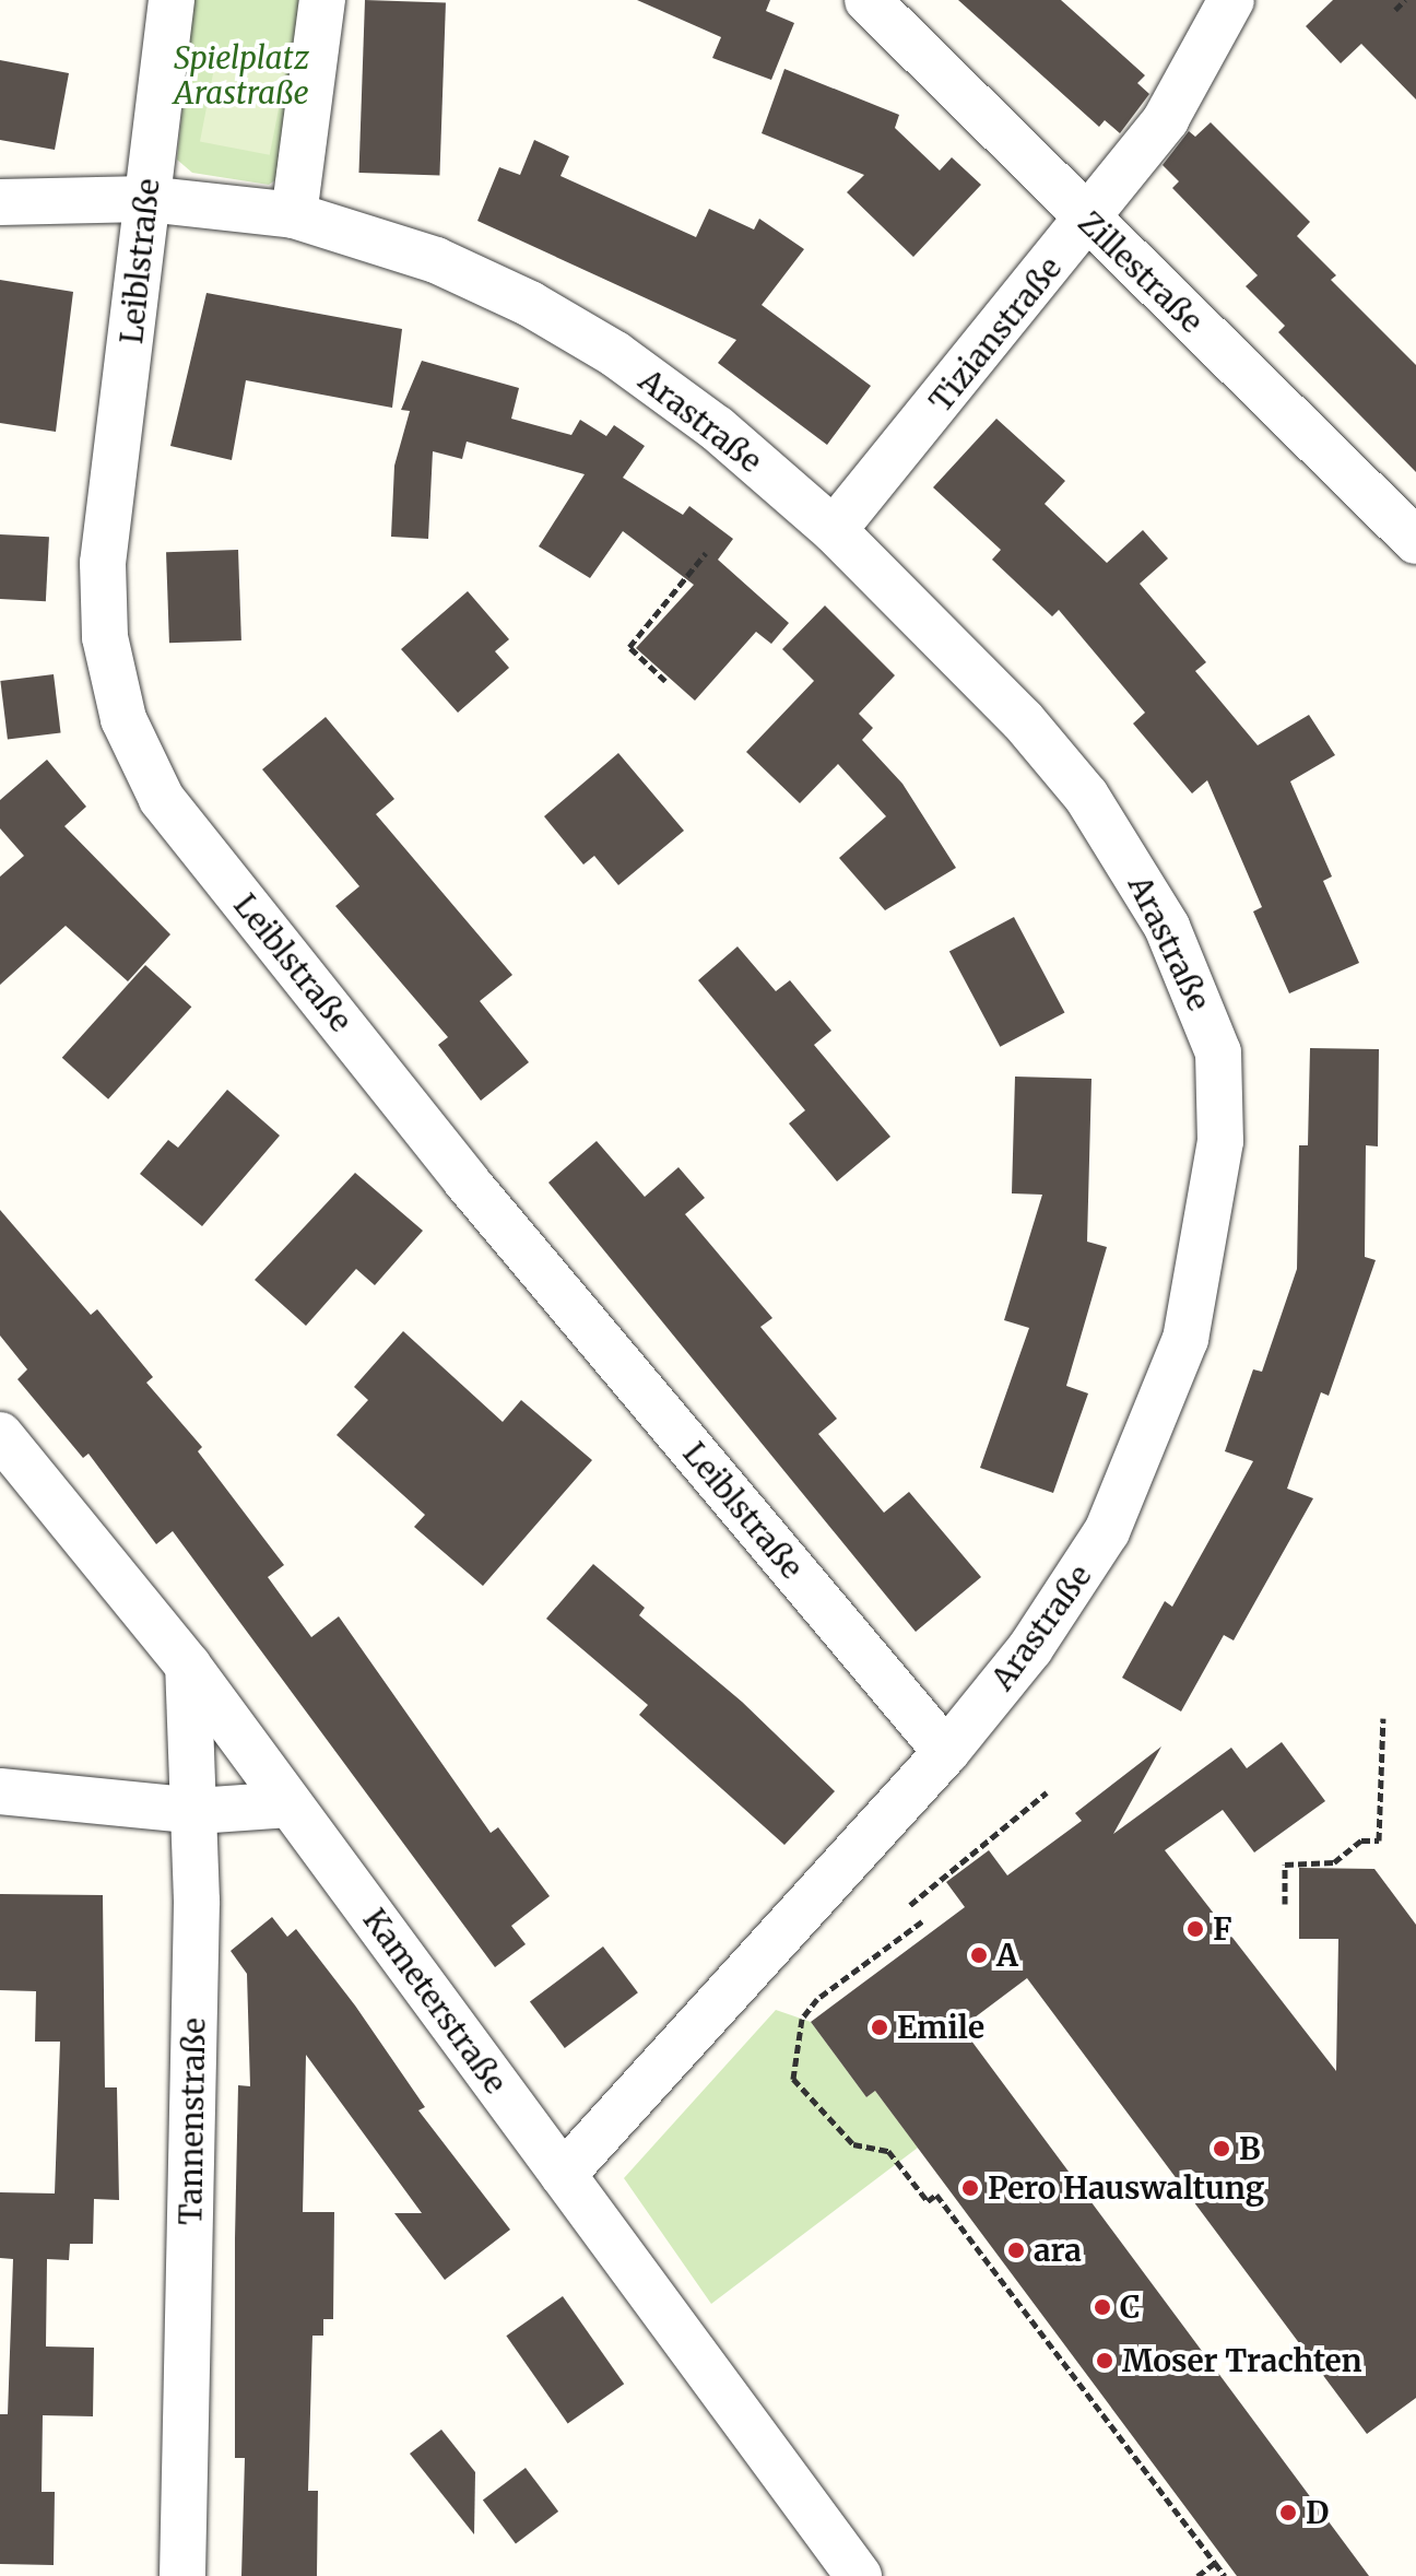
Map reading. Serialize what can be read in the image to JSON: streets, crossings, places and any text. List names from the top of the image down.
{
  "streets": {
    "street": [
      "Leiblstraße",
      "Zillestraße",
      "Tizianstraße",
      "Arastraße",
      "Kameterstraße",
      "Tannenstraße"
    ]
  },
  "crossings": [
    ["Leiblstraße", "Arastraße"],
    ["Zillestraße", "Tizianstraße"],
    ["Tizianstraße", "Arastraße"],
    ["Arastraße", "Kameterstraße"],
    ["Kameterstraße", "Tannenstraße"]
  ],
  "parks": ["Spielplatz Arastraße"],
  "places": [
    "F",
    "A",
    "Emile",
    "B",
    "Pero Hauswaltung",
    "ara",
    "C",
    "Moser Trachten",
    "D"
  ]
}
